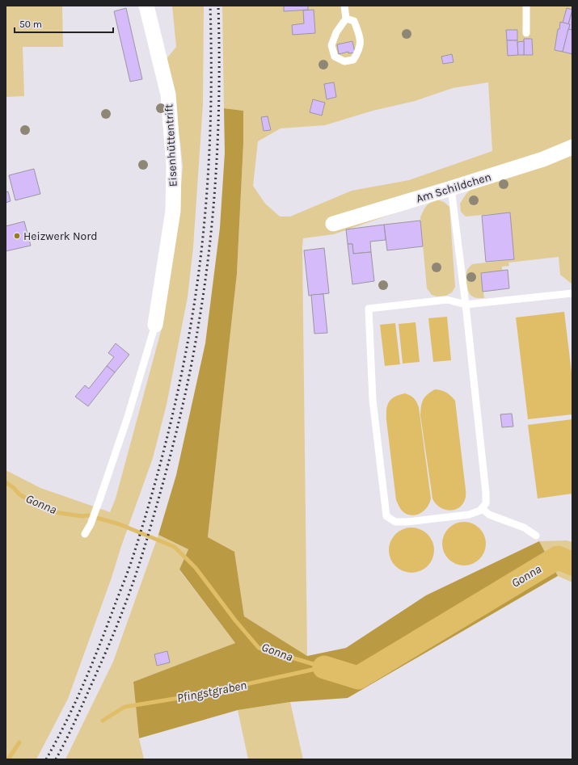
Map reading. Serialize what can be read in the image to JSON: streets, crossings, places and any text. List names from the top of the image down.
{
  "streets": {
    "street": ["Eisenhüttentrift", "Am Schildchen"]
  },
  "water": ["Gonna", "Pfingstgraben"],
  "places": ["Heizwerk Nord"],
  "scale_bar": "50 m"
}
